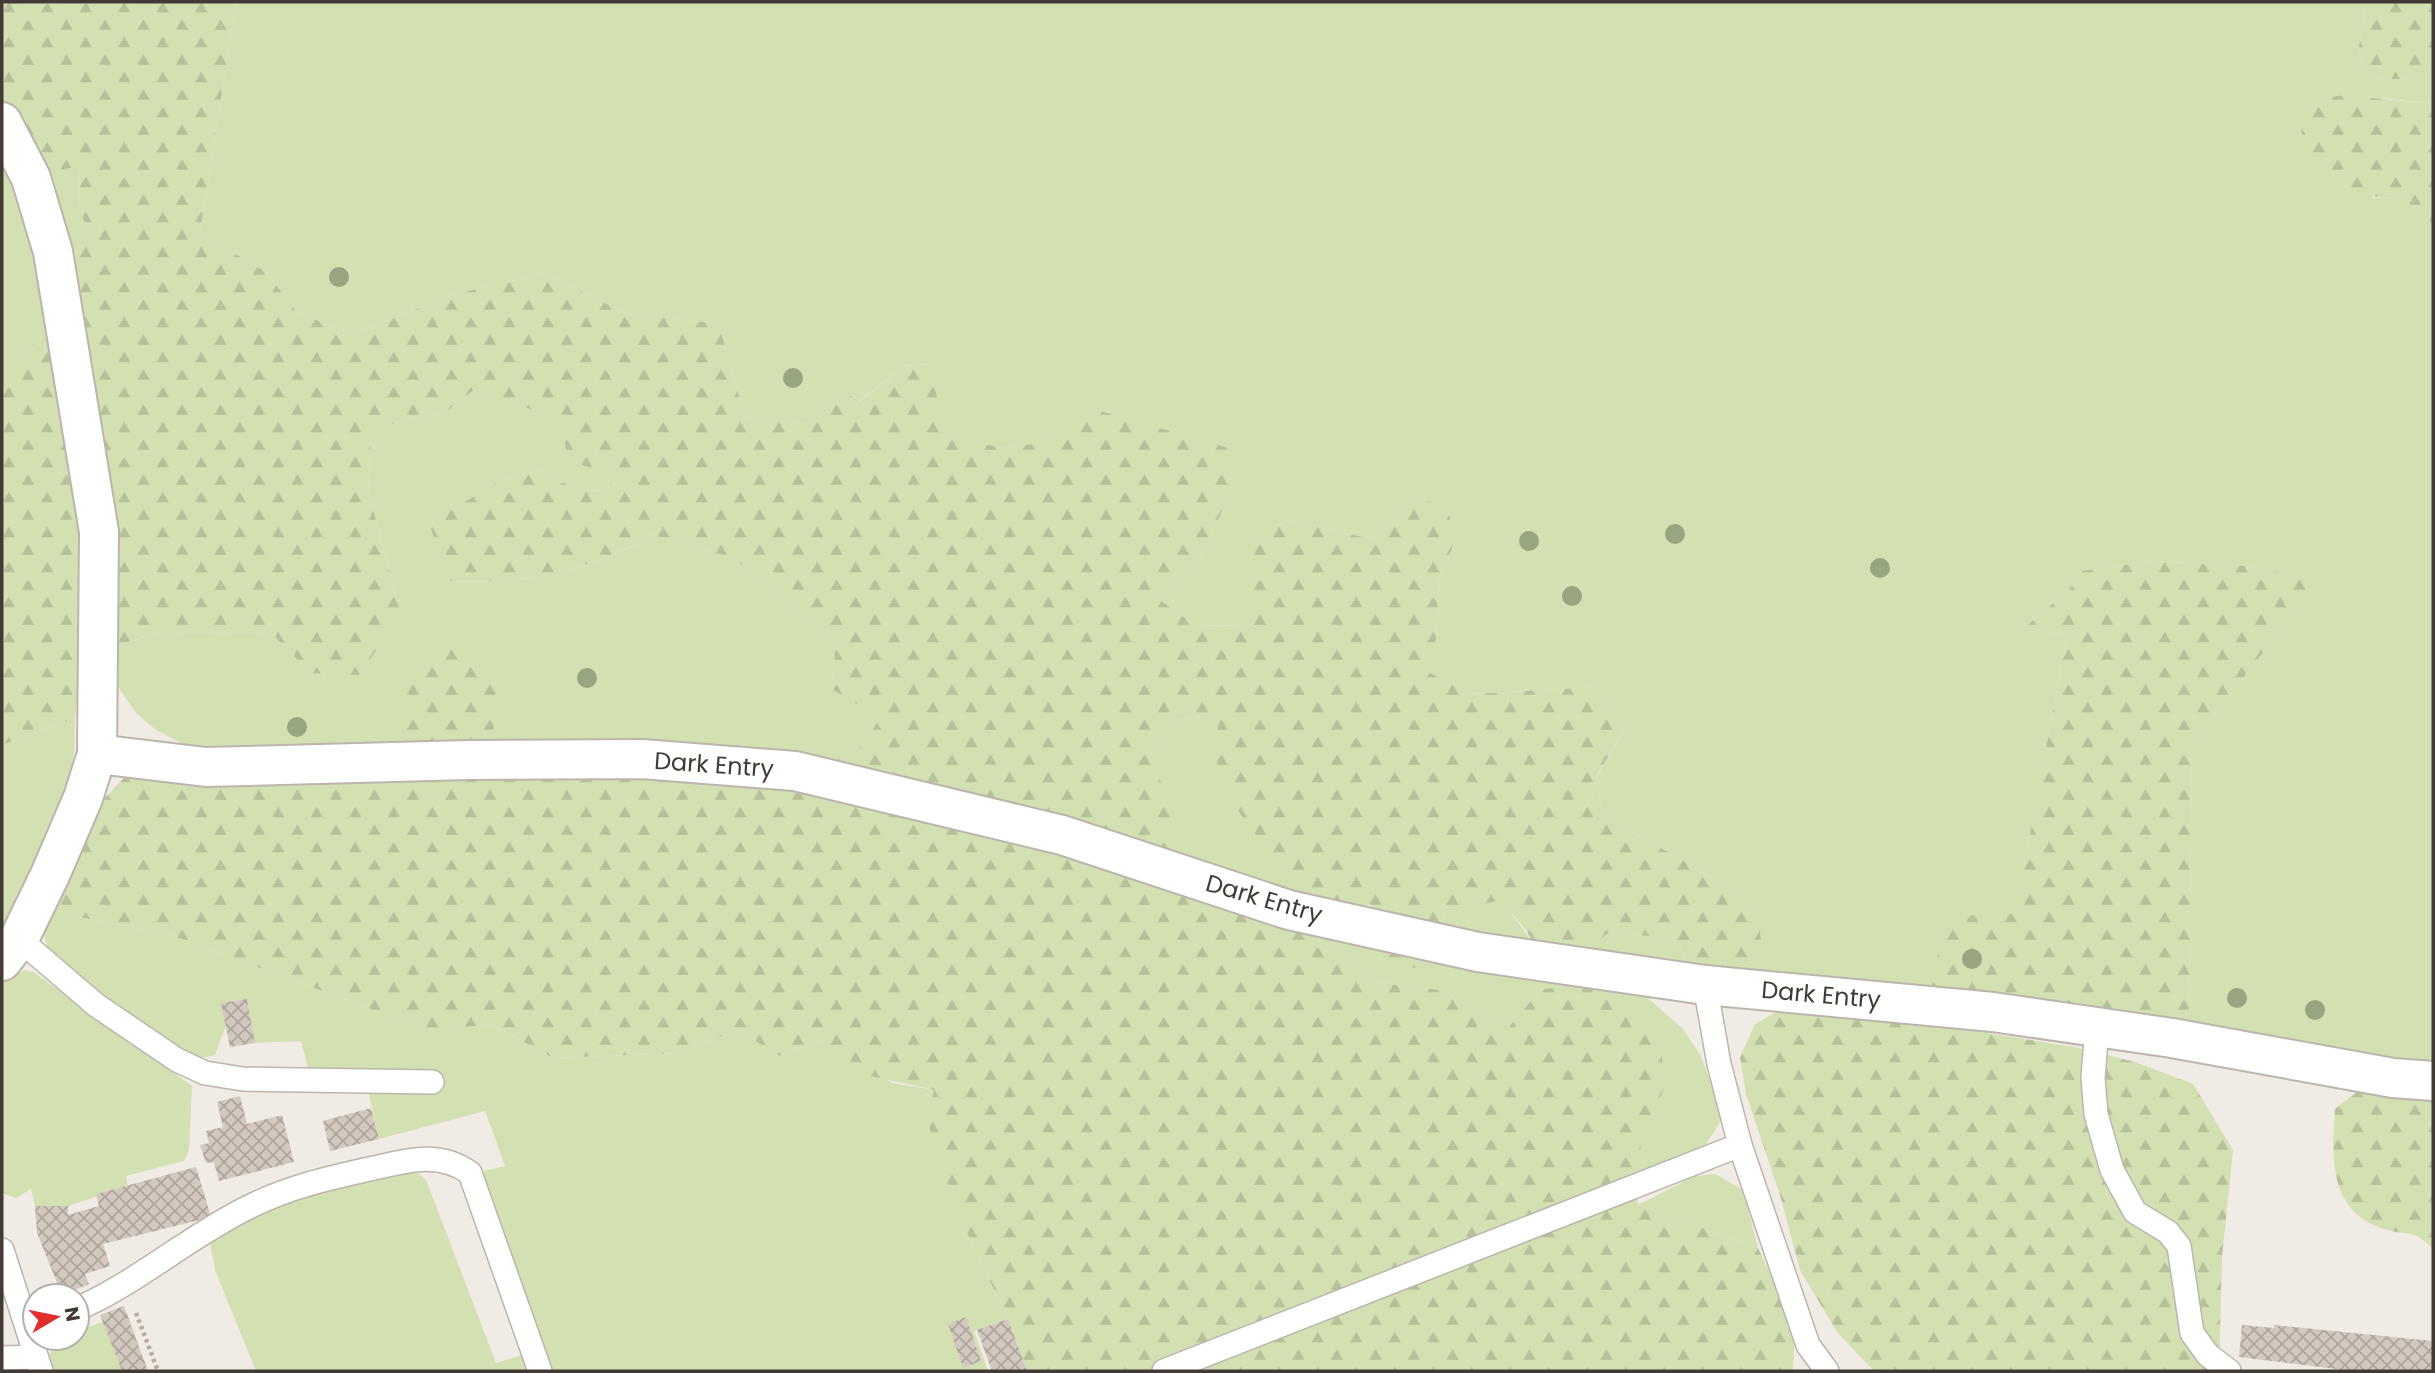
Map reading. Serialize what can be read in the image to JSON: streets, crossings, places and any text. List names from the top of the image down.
{
  "streets": {
    "street": ["Dark Entry"]
  },
  "north": "right"
}
